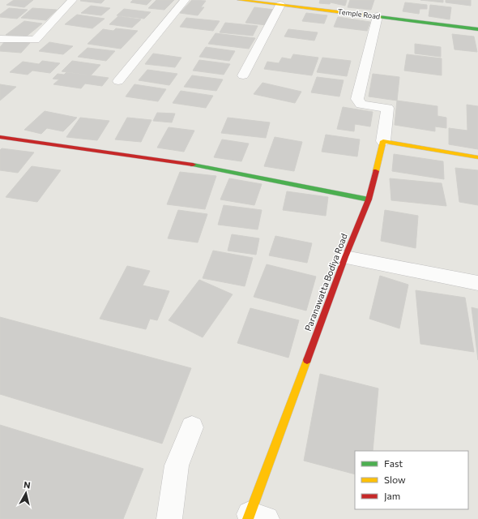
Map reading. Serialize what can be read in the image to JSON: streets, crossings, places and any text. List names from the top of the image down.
{
  "streets": {
    "street": ["Temple Road", "Paranawatta Bodiya Road"]
  },
  "legend": ["Fast", "Slow", "Jam"],
  "north": "top"
}
